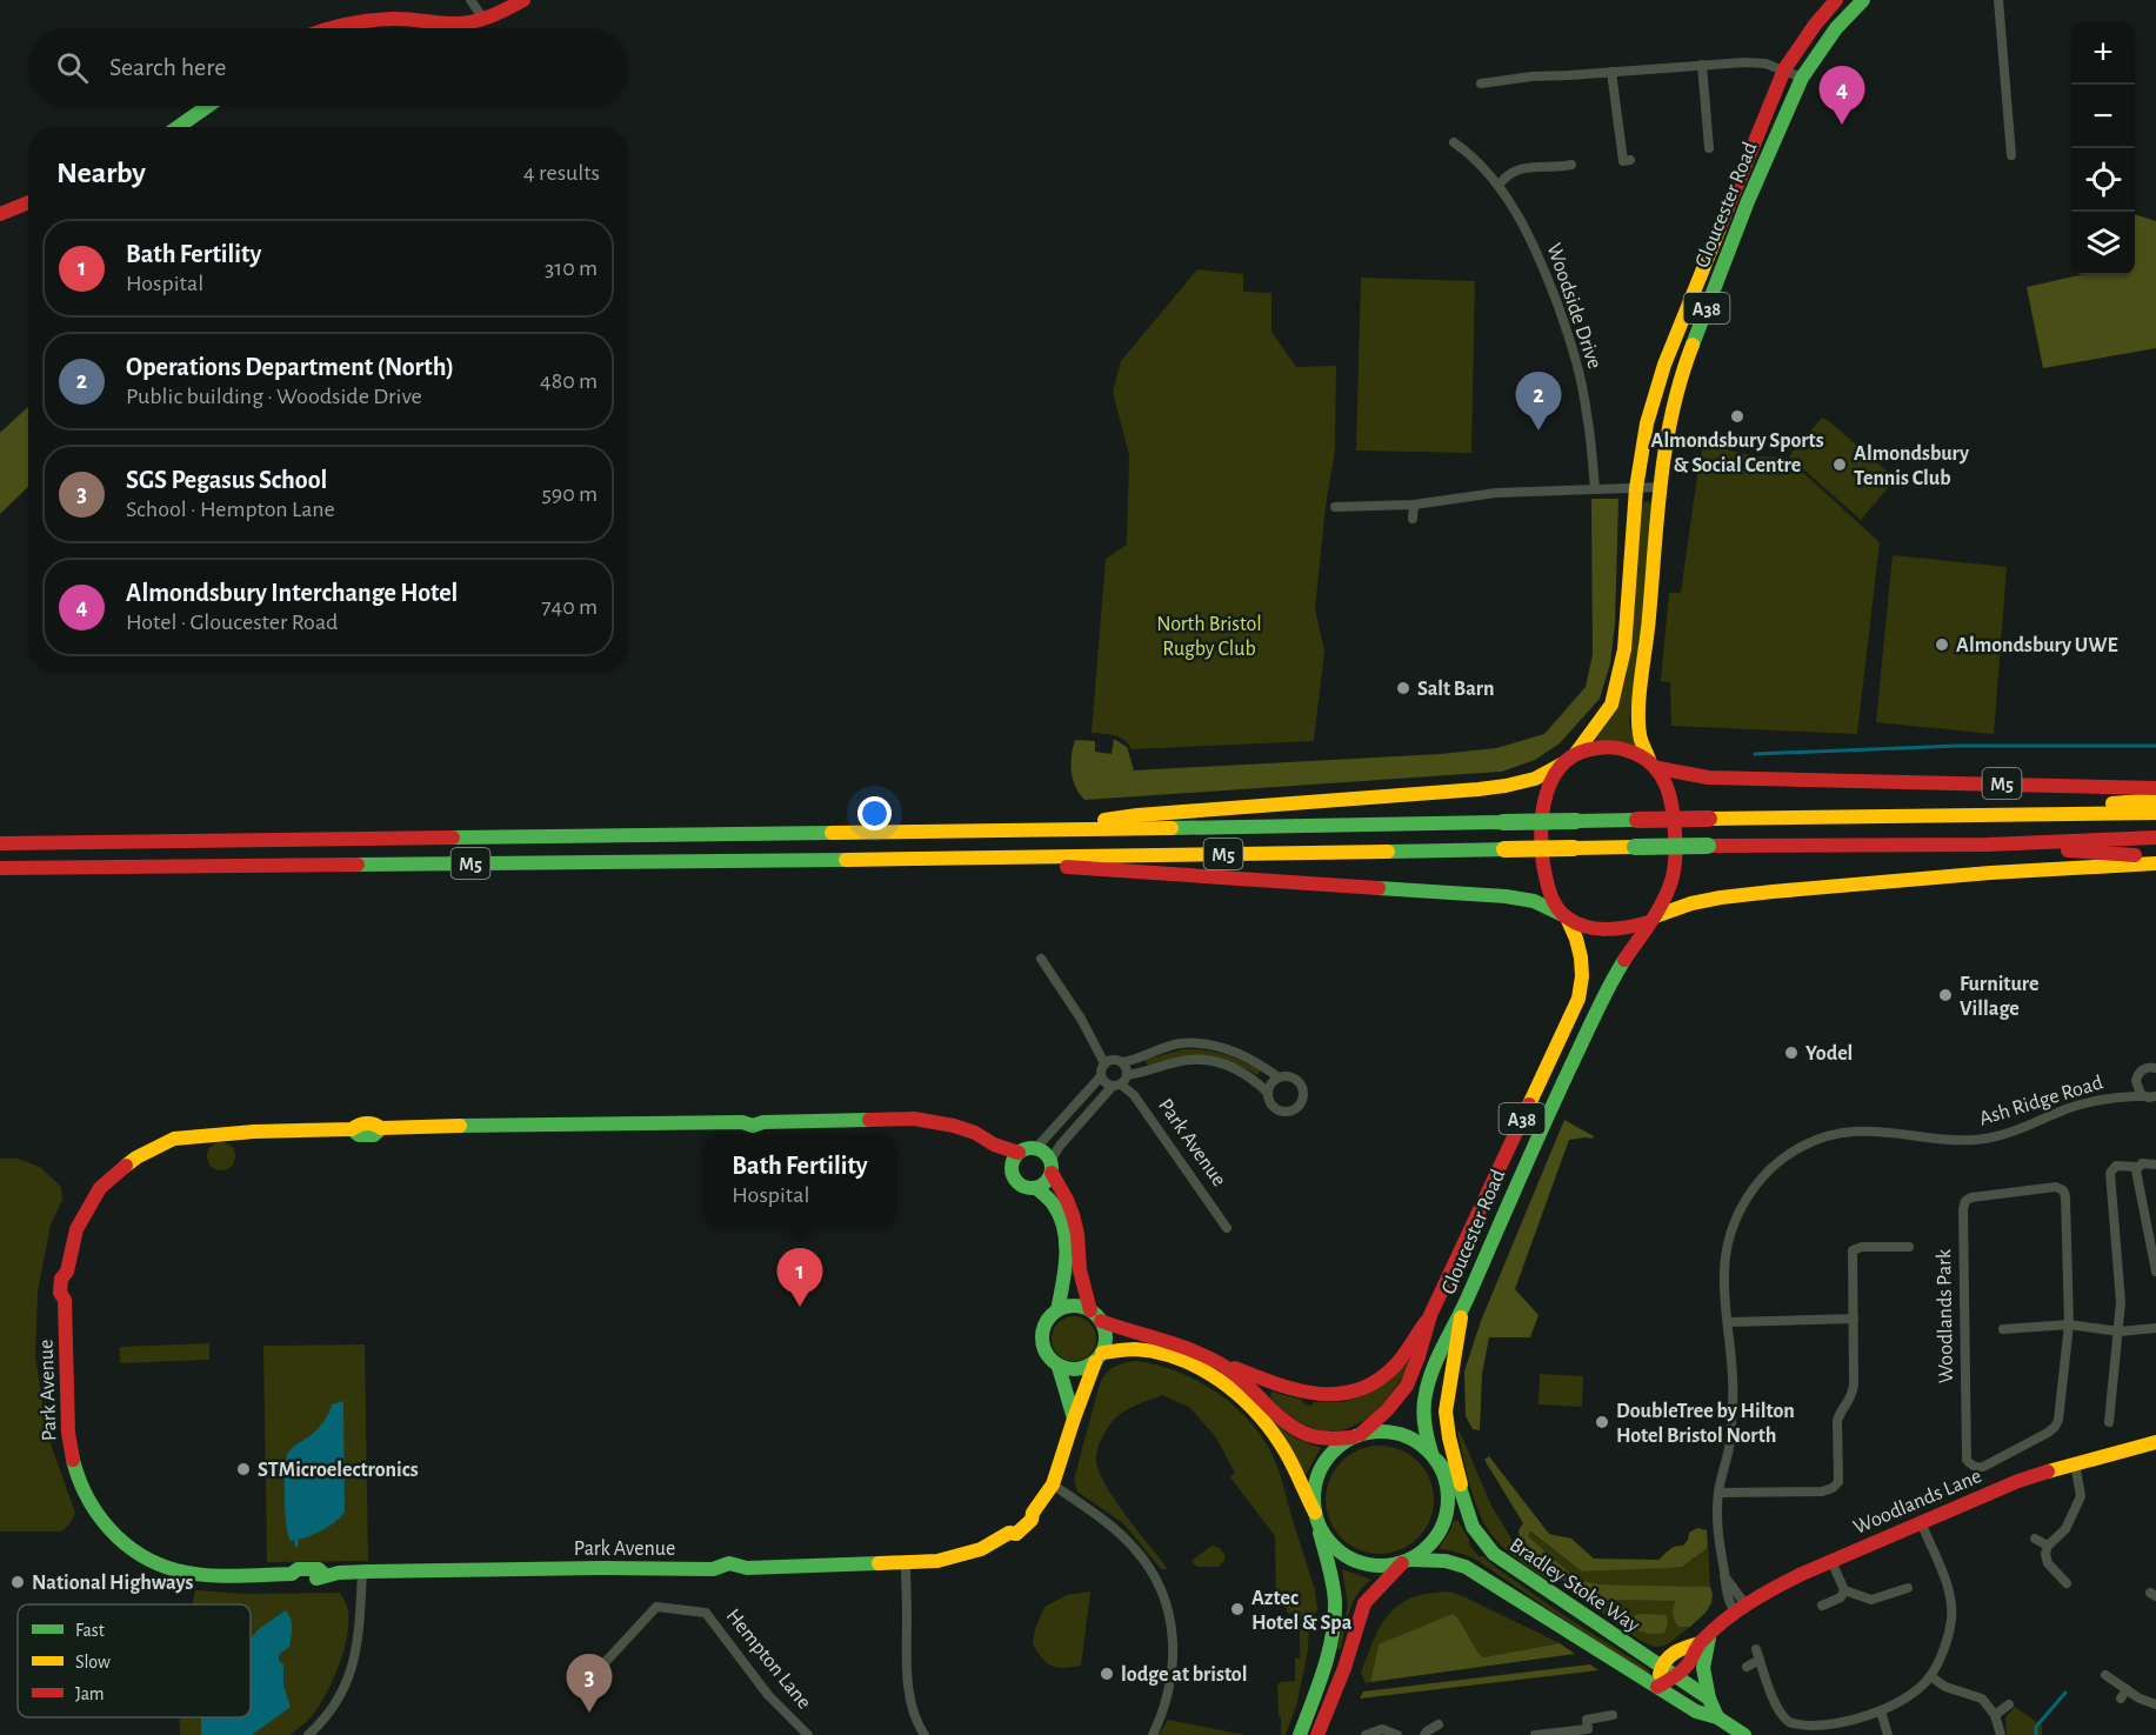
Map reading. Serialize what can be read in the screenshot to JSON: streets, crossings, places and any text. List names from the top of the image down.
{
  "streets": {
    "main road": [
      "Gloucester Road",
      "A38",
      "M5",
      "Park Avenue",
      "Woodlands Lane",
      "Bradley Stoke Way"
    ],
    "street": [
      "Woodside Drive",
      "Ash Ridge Road",
      "Woodlands Park",
      "Hempton Lane"
    ]
  },
  "crossings": [
    ["Gloucester Road", "M5"],
    ["Gloucester Road", "Bradley Stoke Way"],
    ["Ash Ridge Road", "Woodlands Lane"],
    ["Woodlands Lane", "Bradley Stoke Way"]
  ],
  "parks": ["North Bristol Rugby Club"],
  "places": [
    "Almondsbury Sports & Social Centre",
    "Almondsbury Tennis Club",
    "Almondsbury UWE",
    "Salt Barn",
    "Furniture Village",
    "Yodel",
    "DoubleTree by Hilton Hotel Bristol North",
    "STMicroelectronics",
    "National Highways",
    "Aztec Hotel & Spa",
    "lodge at bristol"
  ],
  "legend": ["Fast", "Slow", "Jam"],
  "page": {
    "map_buttons": ["+", "−"],
    "search": "Search here",
    "pins": [
      "4",
      "2",
      "1",
      "3"
    ],
    "heading": ["Nearby", "4 results"],
    "list": [
      {
        "mark": "1",
        "name": "Bath Fertility",
        "note": "Hospital",
        "value": "310 m"
      },
      {
        "mark": "2",
        "name": "Operations Department (North)",
        "note": "Public building · Woodside Drive",
        "value": "480 m"
      },
      {
        "mark": "3",
        "name": "SGS Pegasus School",
        "note": "School · Hempton Lane",
        "value": "590 m"
      },
      {
        "mark": "4",
        "name": "Almondsbury Interchange Hotel",
        "note": "Hotel · Gloucester Road",
        "value": "740 m"
      }
    ],
    "popup": ["Bath Fertility", "Hospital"]
  }
}
